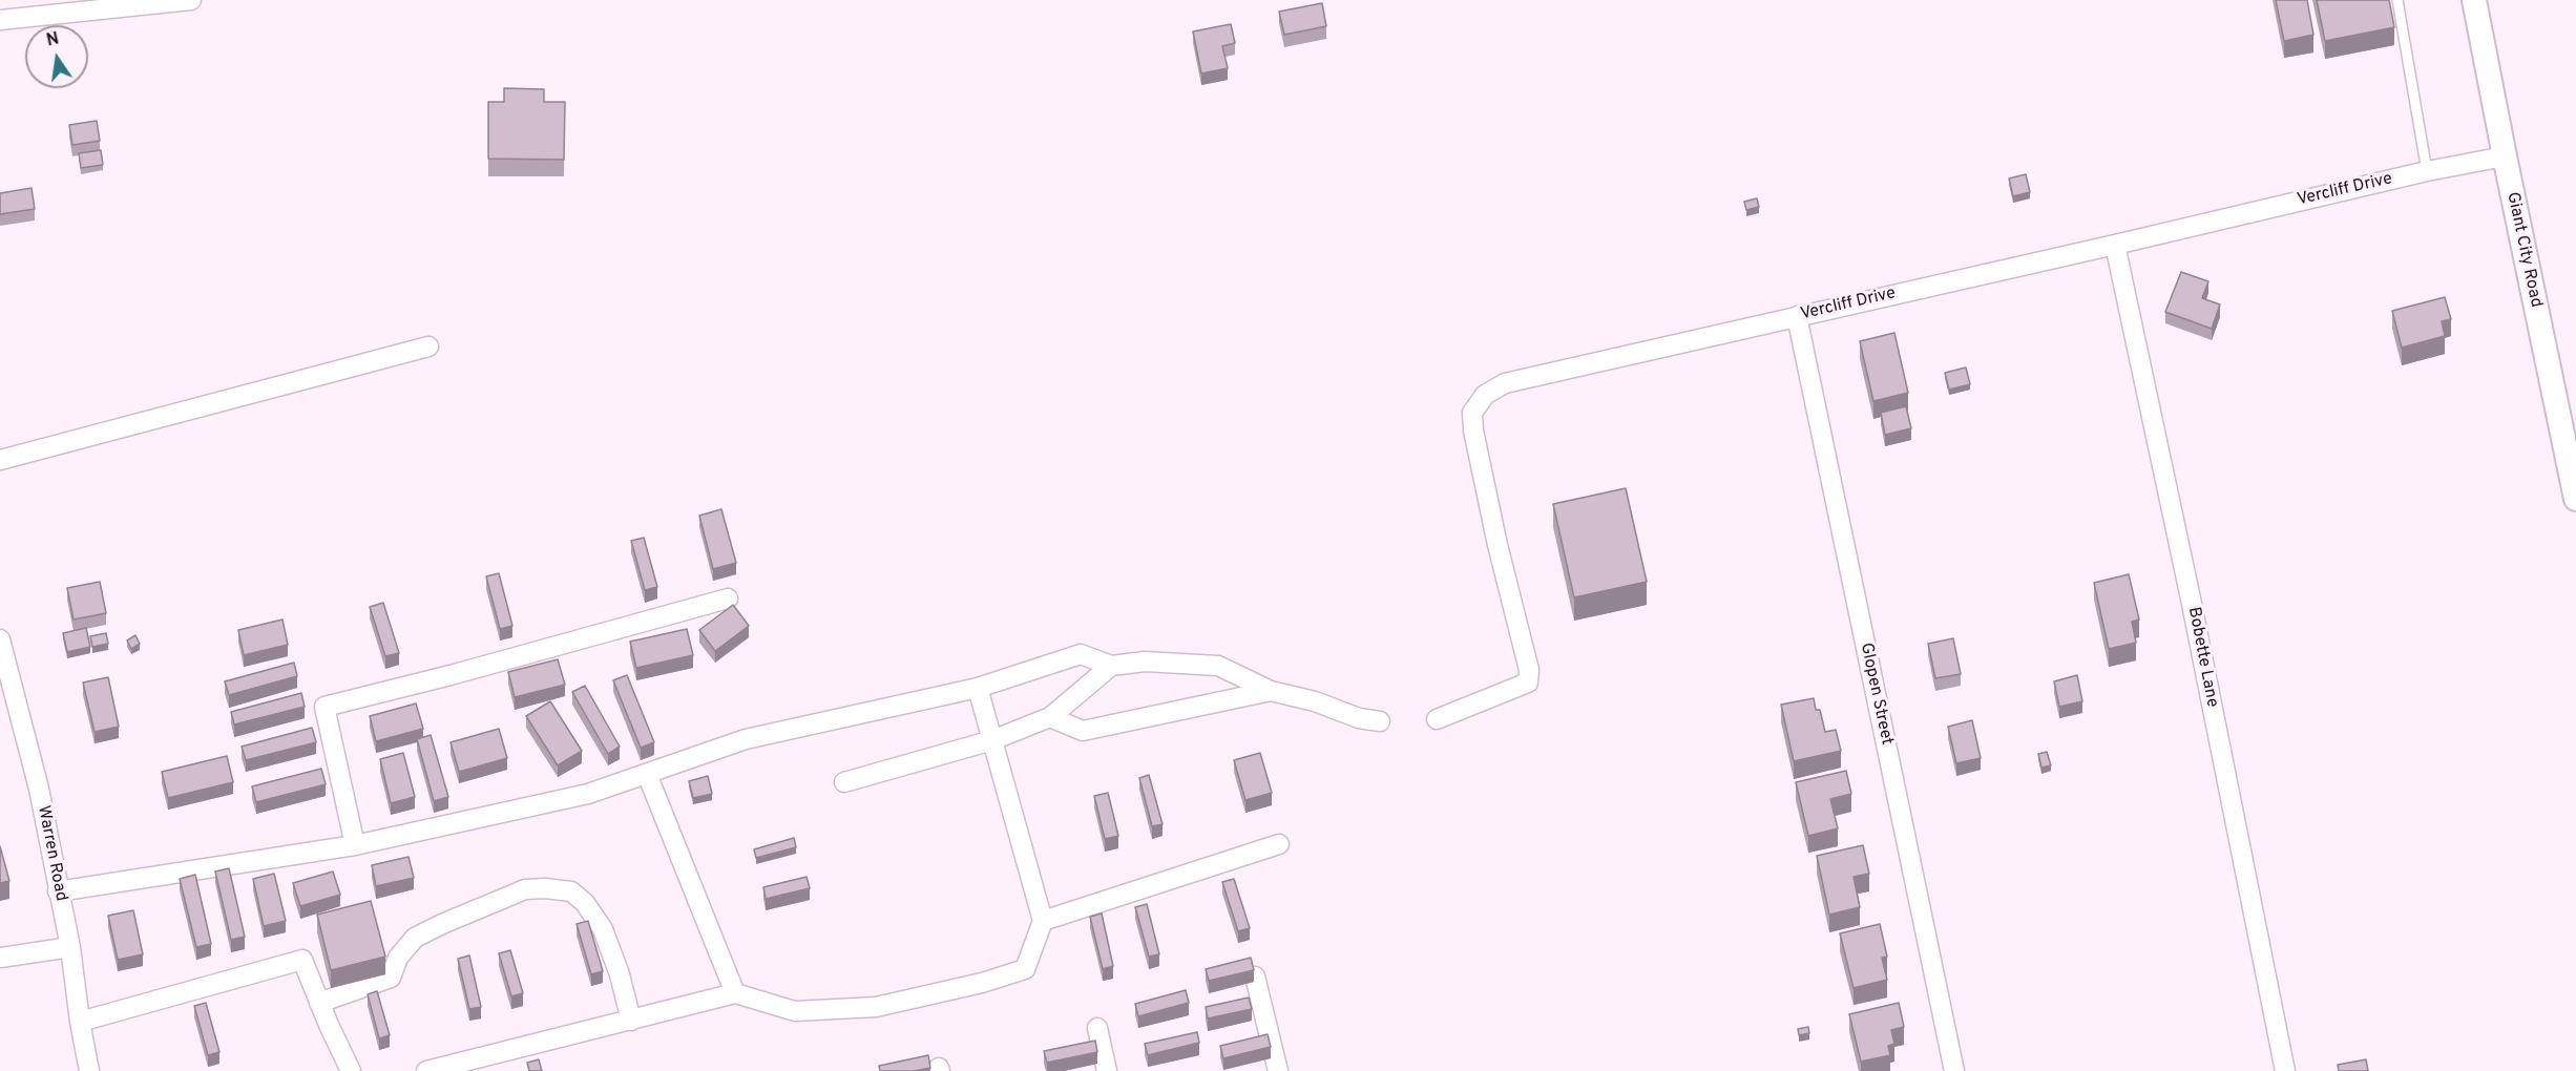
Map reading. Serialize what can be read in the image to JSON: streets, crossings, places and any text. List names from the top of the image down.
{
  "streets": {
    "street": [
      "Vercliff Drive",
      "Giant City Road",
      "Bobette Lane",
      "Glopen Street",
      "Warren Road"
    ]
  },
  "crossings": [
    ["Vercliff Drive", "Giant City Road"],
    ["Vercliff Drive", "Bobette Lane"],
    ["Vercliff Drive", "Glopen Street"]
  ],
  "north": "top"
}
